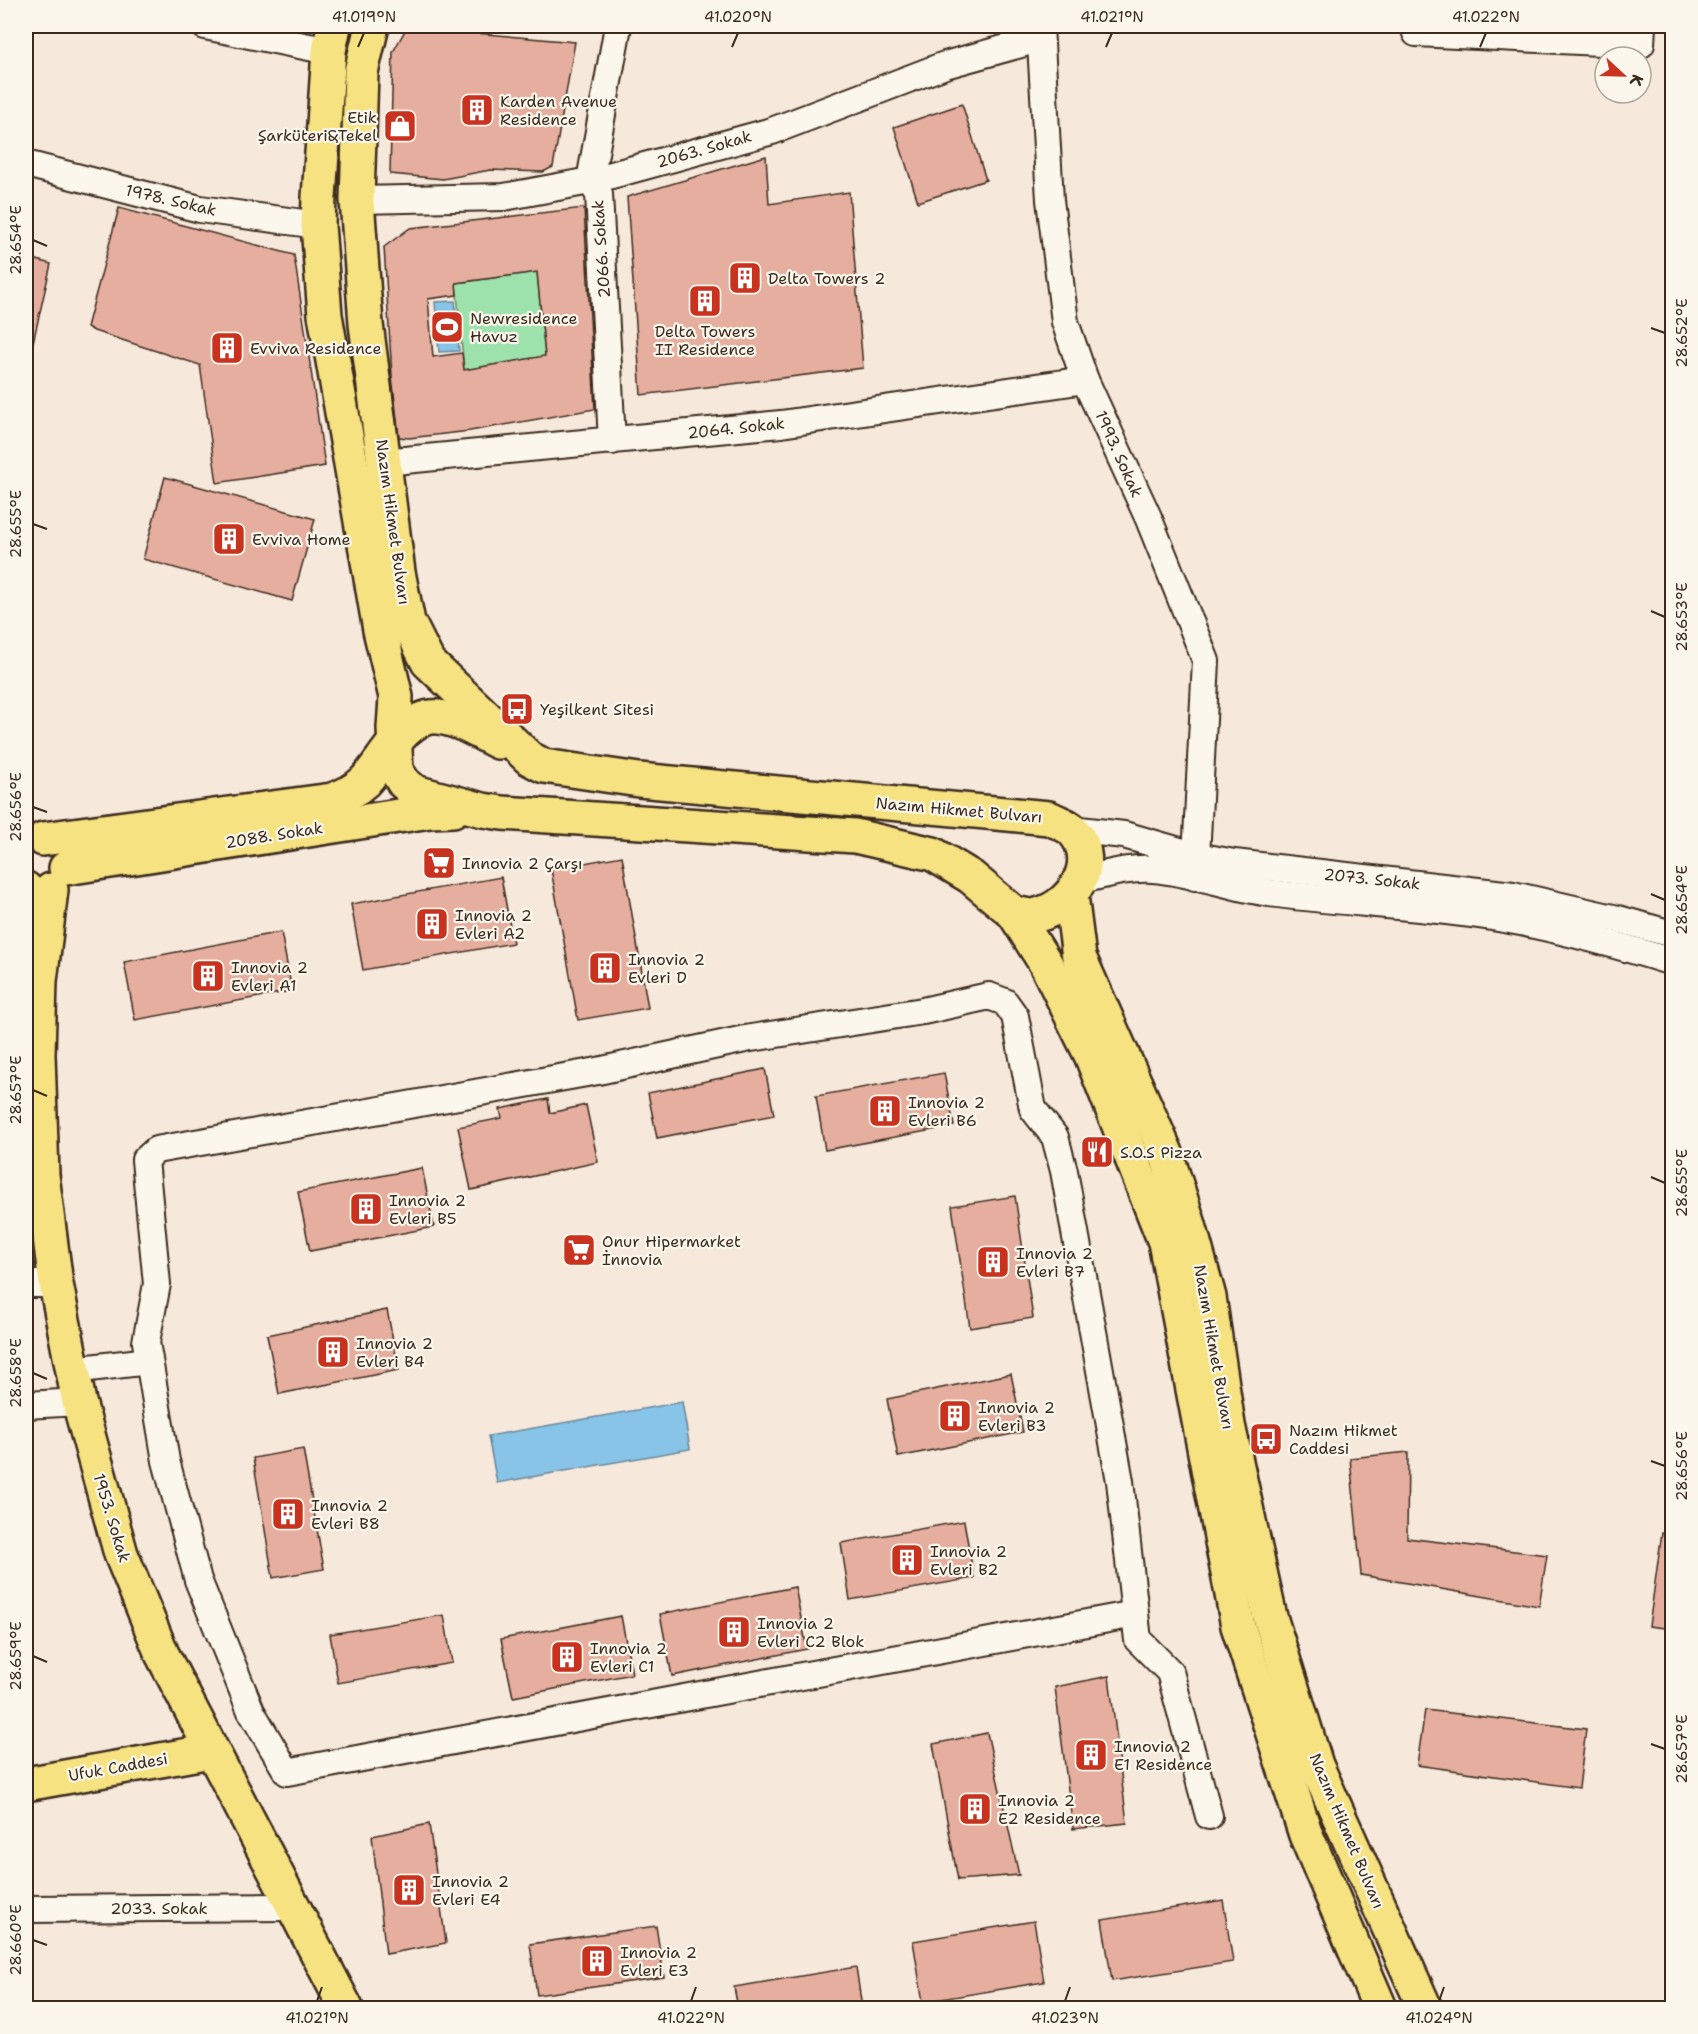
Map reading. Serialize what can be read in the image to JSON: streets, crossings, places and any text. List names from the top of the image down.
{
  "streets": {
    "main road": [
      "Nazım Hikmet Bulvarı",
      "2088. Sokak",
      "1953. Sokak",
      "Ufuk Caddesi"
    ],
    "street": [
      "2063. Sokak",
      "1978. Sokak",
      "2066. Sokak",
      "2064. Sokak",
      "1993. Sokak",
      "2073. Sokak",
      "2033. Sokak"
    ]
  },
  "crossings": [
    ["2063. Sokak", "2066. Sokak"],
    ["2063. Sokak", "1993. Sokak"],
    ["2063. Sokak", "Nazım Hikmet Bulvarı"],
    ["1978. Sokak", "Nazım Hikmet Bulvarı"],
    ["2066. Sokak", "2064. Sokak"],
    ["2064. Sokak", "1993. Sokak"],
    ["2064. Sokak", "Nazım Hikmet Bulvarı"],
    ["1993. Sokak", "2073. Sokak"],
    ["Nazım Hikmet Bulvarı", "2088. Sokak"],
    ["Nazım Hikmet Bulvarı", "2073. Sokak"],
    ["2088. Sokak", "1953. Sokak"],
    ["1953. Sokak", "Ufuk Caddesi"],
    ["1953. Sokak", "2033. Sokak"]
  ],
  "places": {
    "building": [
      "Karden Avenue Residence",
      "Delta Towers 2",
      "Delta Towers II Residence",
      "Evviva Residence",
      "Evviva Home",
      "Innovia 2 Evleri A2",
      "Innovia 2 Evleri D",
      "Innovia 2 Evleri A1",
      "Innovia 2 Evleri B6",
      "Innovia 2 Evleri B5",
      "Innovia 2 Evleri B7",
      "Innovia 2 Evleri B4",
      "Innovia 2 Evleri B3",
      "Innovia 2 Evleri B8",
      "Innovia 2 Evleri B2",
      "Innovia 2 Evleri C2 Blok",
      "Innovia 2 Evleri C1",
      "Innovia 2 E1 Residence",
      "Innovia 2 E2 Residence",
      "Innovia 2 Evleri E4",
      "Innovia 2 Evleri E3"
    ],
    "shop": ["Etik Şarküteri&Tekel"],
    "sports": ["Newresidence Havuz"],
    "bus stop": ["Yeşilkent Sitesi", "Nazım Hikmet Caddesi"],
    "supermarket": ["Innovia 2 Çarşı", "Onur Hipermarket İnnovia"],
    "restaurant": ["S.O.S Pizza"]
  },
  "north": "right",
  "coordinates": [
    "41.019°N",
    "41.020°N",
    "41.021°N",
    "41.022°N",
    "28.654°E",
    "28.652°E",
    "28.655°E",
    "28.653°E",
    "28.656°E",
    "28.657°E",
    "28.658°E",
    "28.659°E",
    "28.660°E",
    "41.023°N",
    "41.024°N"
  ]
}
